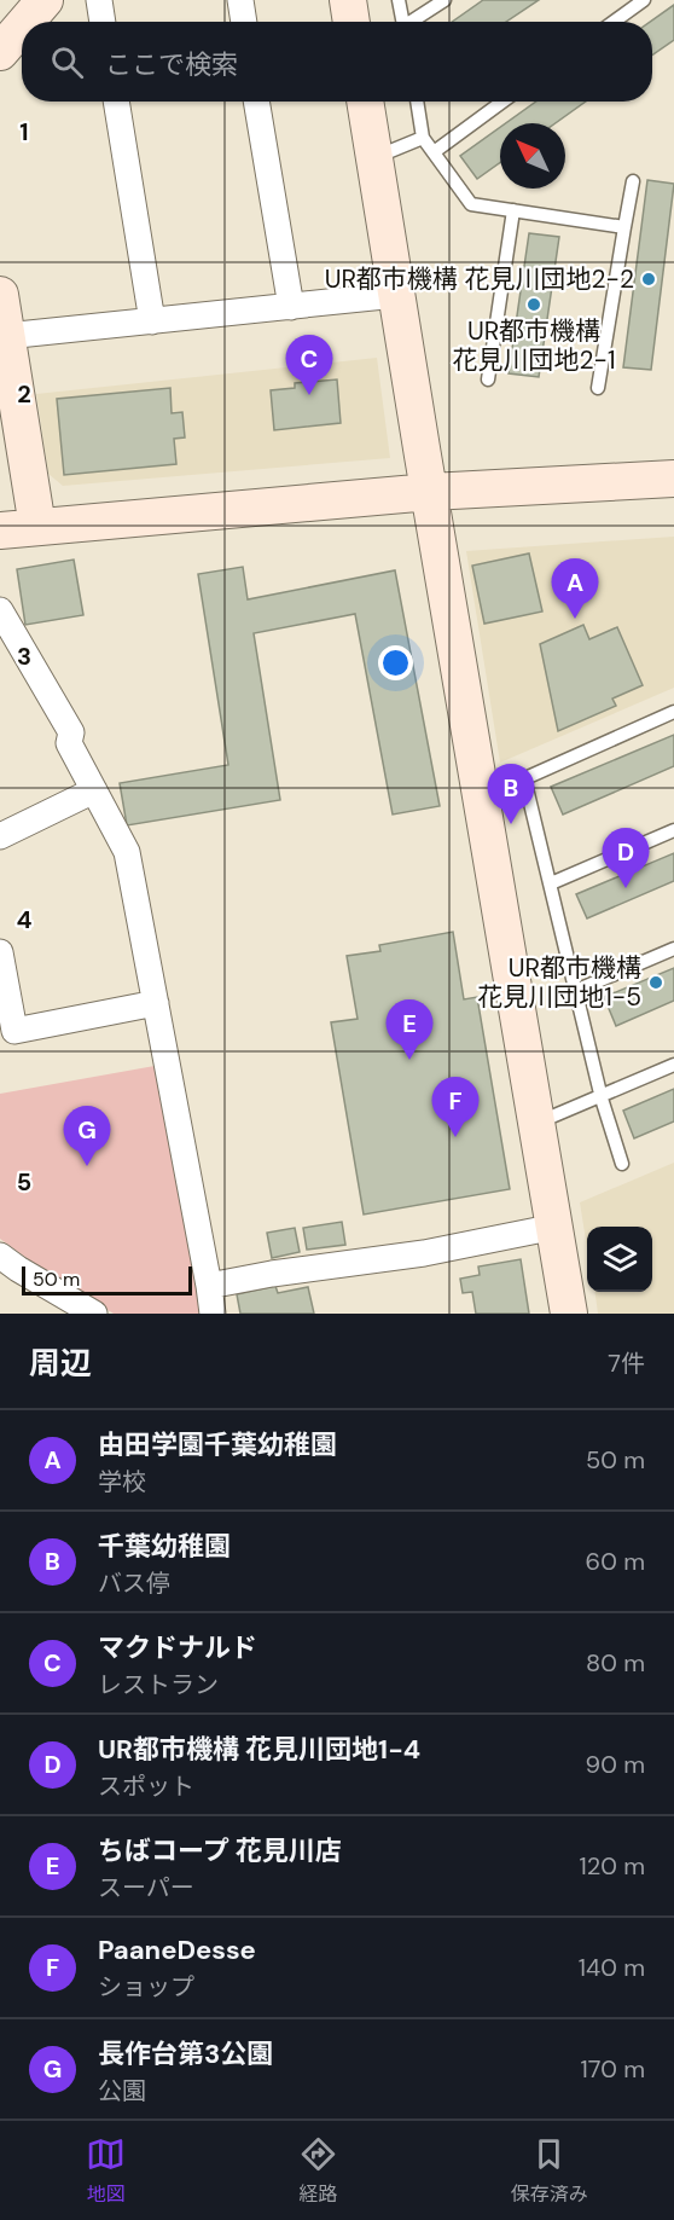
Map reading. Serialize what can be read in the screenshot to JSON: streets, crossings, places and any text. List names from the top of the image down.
{
  "places": ["UR都市機構 花見川団地2-2", "UR都市機構 花見川団地2-1", "UR都市機構 花見川団地1-5"],
  "scale_bar": "50 m",
  "north": "top left",
  "page": {
    "search": "ここで検索",
    "pins": [
      "C",
      "A",
      "B",
      "D",
      "E",
      "F",
      "G"
    ],
    "scale": "50 m",
    "heading": ["周辺", "7件"],
    "list": [
      {
        "mark": "A",
        "name": "由田学園千葉幼稚園",
        "note": "学校",
        "value": "50 m"
      },
      {
        "mark": "B",
        "name": "千葉幼稚園",
        "note": "バス停",
        "value": "60 m"
      },
      {
        "mark": "C",
        "name": "マクドナルド",
        "note": "レストラン",
        "value": "80 m"
      },
      {
        "mark": "D",
        "name": "UR都市機構 花見川団地1-4",
        "note": "スポット",
        "value": "90 m"
      },
      {
        "mark": "E",
        "name": "ちばコープ 花見川店",
        "note": "スーパー",
        "value": "120 m"
      },
      {
        "mark": "F",
        "name": "PaaneDesse",
        "note": "ショップ",
        "value": "140 m"
      },
      {
        "mark": "G",
        "name": "長作台第3公園",
        "note": "公園",
        "value": "170 m"
      }
    ],
    "nav": ["地図", "経路", "保存済み"]
  },
  "grid": {
    "rows": [
      "1",
      "2",
      "3",
      "4",
      "5"
    ]
  }
}
